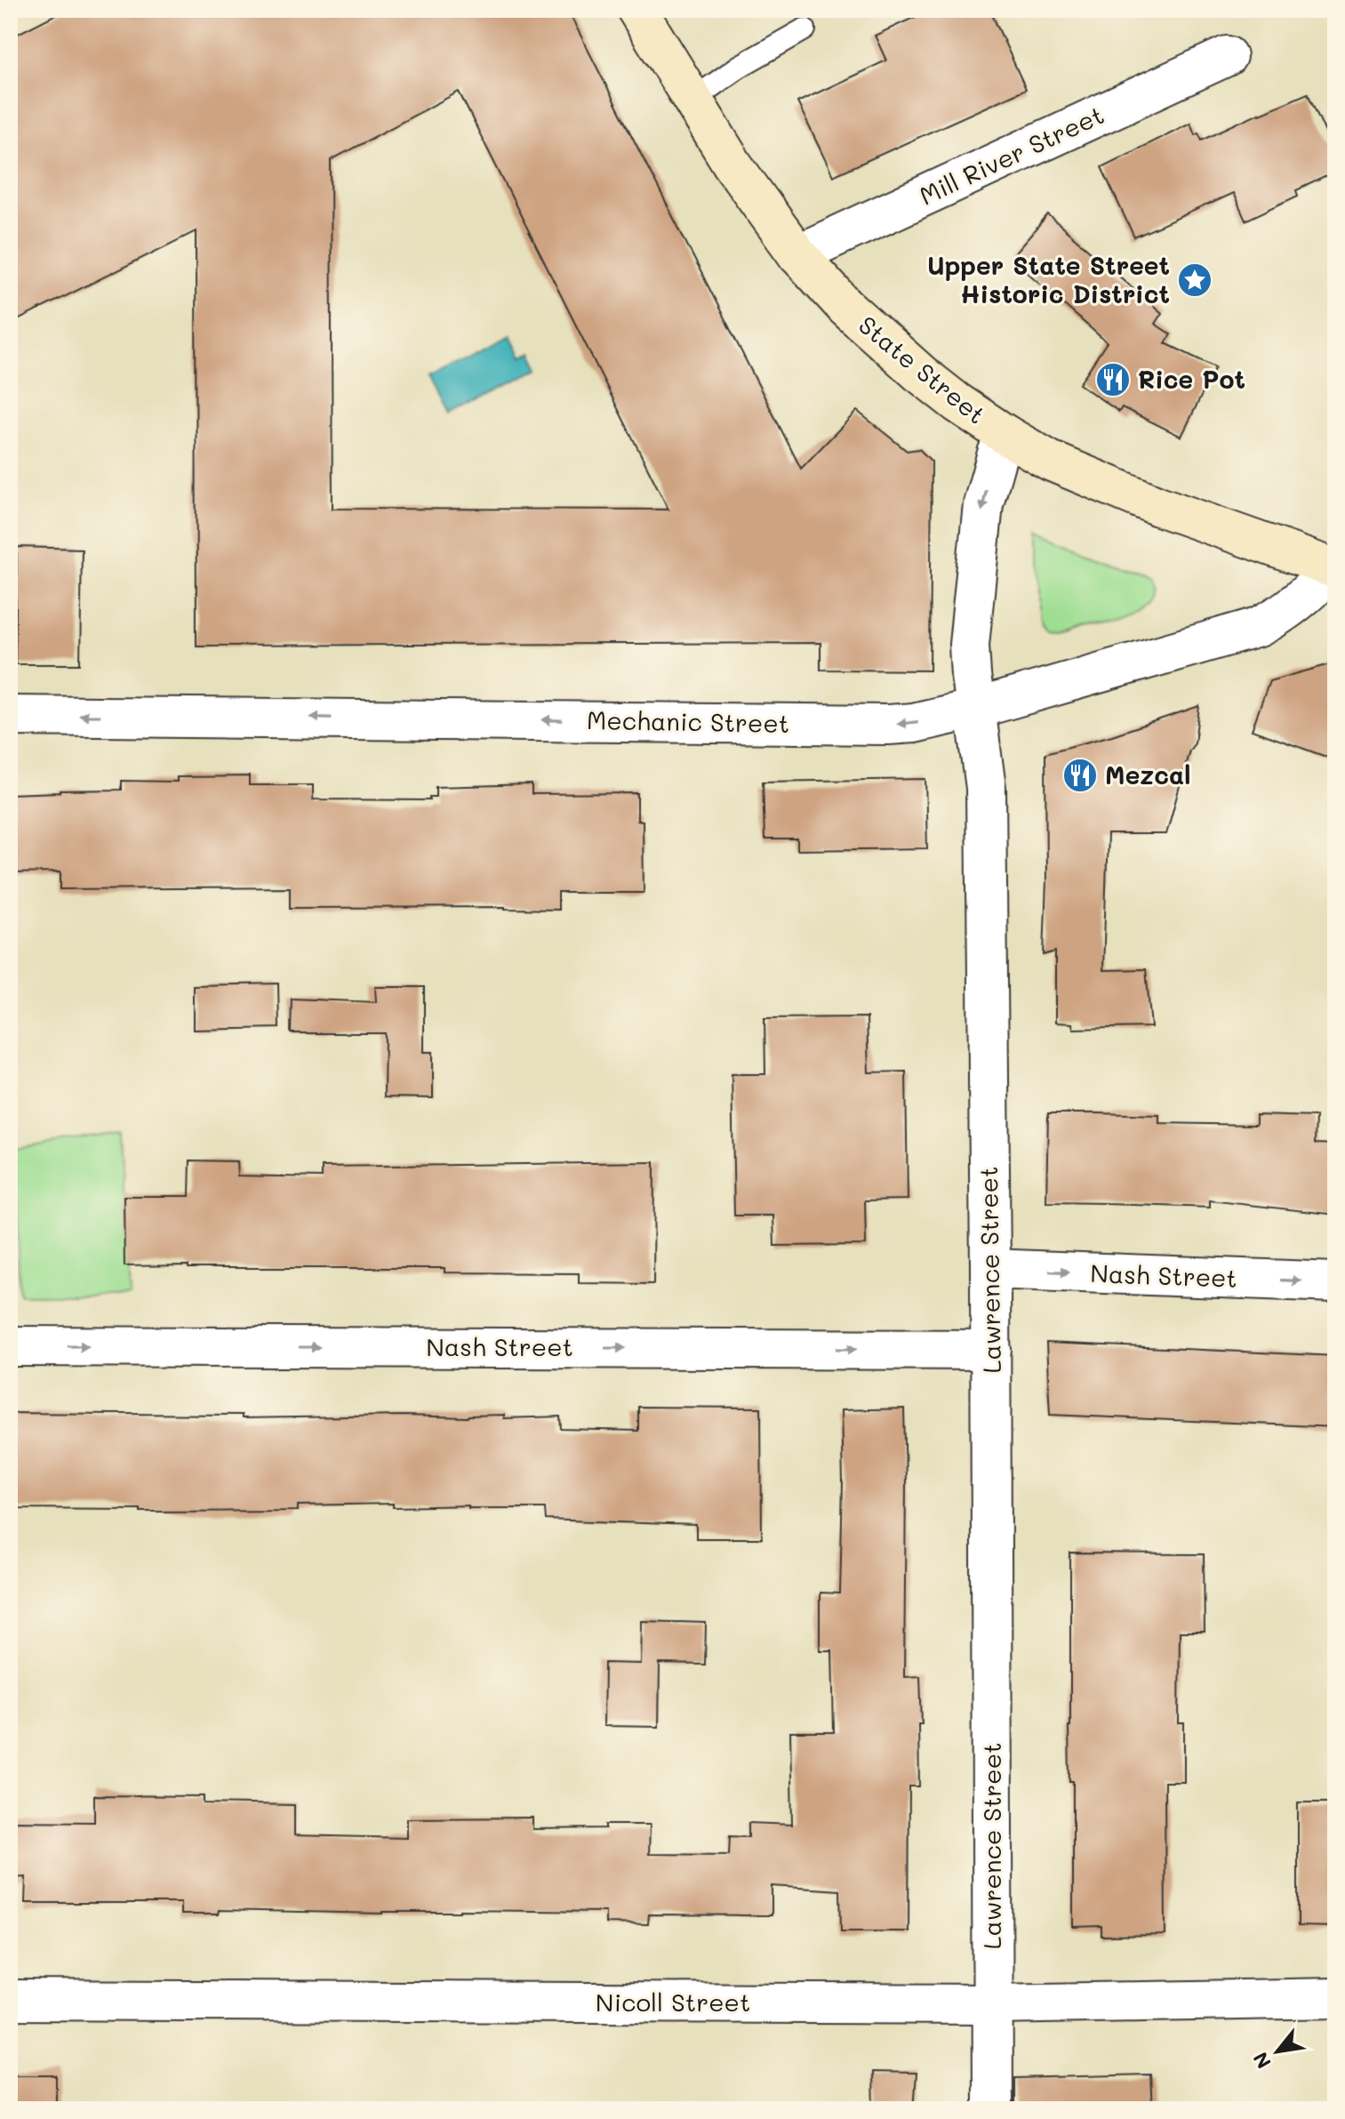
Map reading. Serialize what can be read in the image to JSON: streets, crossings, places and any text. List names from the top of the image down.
{
  "streets": {
    "main road": ["State Street"],
    "street": [
      "Mill River Street",
      "Mechanic Street",
      "Lawrence Street",
      "Nash Street",
      "Nicoll Street"
    ]
  },
  "crossings": [
    ["Mill River Street", "State Street"],
    ["State Street", "Mechanic Street"],
    ["State Street", "Lawrence Street"],
    ["Mechanic Street", "Lawrence Street"],
    ["Lawrence Street", "Nash Street"],
    ["Lawrence Street", "Nicoll Street"]
  ],
  "one_way": ["Mechanic Street", "Nash Street"],
  "places": {
    "place": ["Upper State Street Historic District"],
    "restaurant": ["Rice Pot", "Mezcal"]
  },
  "north": "bottom left"
}
